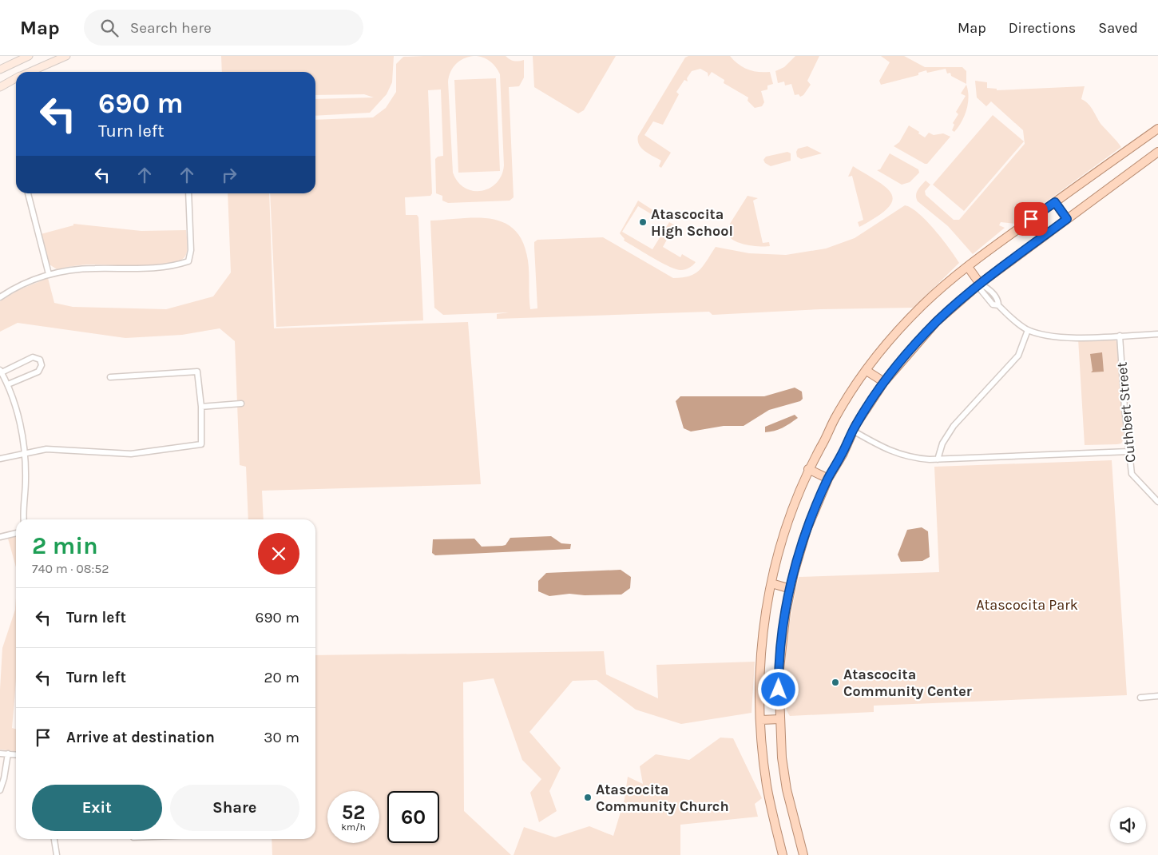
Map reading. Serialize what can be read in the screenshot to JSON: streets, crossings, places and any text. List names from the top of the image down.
{
  "streets": {
    "street": ["Cuthbert Street"]
  },
  "parks": ["Atascocita Park"],
  "places": ["Atascocita High School", "Atascocita Community Center", "Atascocita Community Church"],
  "page": {
    "header": "Map",
    "search": "Search here",
    "nav": ["Map", "Directions", "Saved"],
    "turn": ["690 m", "Turn left"],
    "heading": ["2 min", "740 m · 08:52"],
    "list": [
      {
        "name": "Turn left",
        "value": "690 m"
      },
      {
        "name": "Turn left",
        "value": "20 m"
      },
      {
        "name": "Arrive at destination",
        "value": "30 m"
      }
    ],
    "buttons": ["Exit", "Share"],
    "speed": "52 km/h",
    "limit": "60"
  }
}
